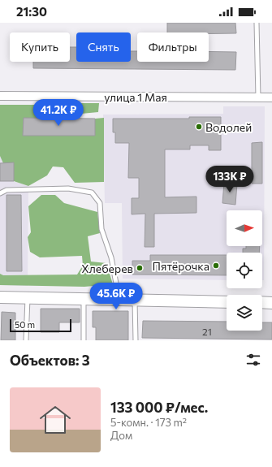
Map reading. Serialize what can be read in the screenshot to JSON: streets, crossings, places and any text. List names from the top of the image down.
{
  "streets": {
    "street": ["улица 1 Мая"]
  },
  "places": ["Водолей", "Пятёрочка", "Хлеберев"],
  "house_numbers": ["21"],
  "scale_bar": "50 m",
  "north": "right",
  "page": {
    "status": "21:30",
    "chip": ["Купить", "Снять", "Фильтры"],
    "price": ["41.2K ₽", "133K ₽", "45.6K ₽"],
    "scale": "50 m",
    "heading": "Объектов: 3",
    "list": [
      {
        "name": "133 000 ₽/мес.",
        "note": "5-комн. · 173 m² · Дом"
      }
    ]
  }
}
